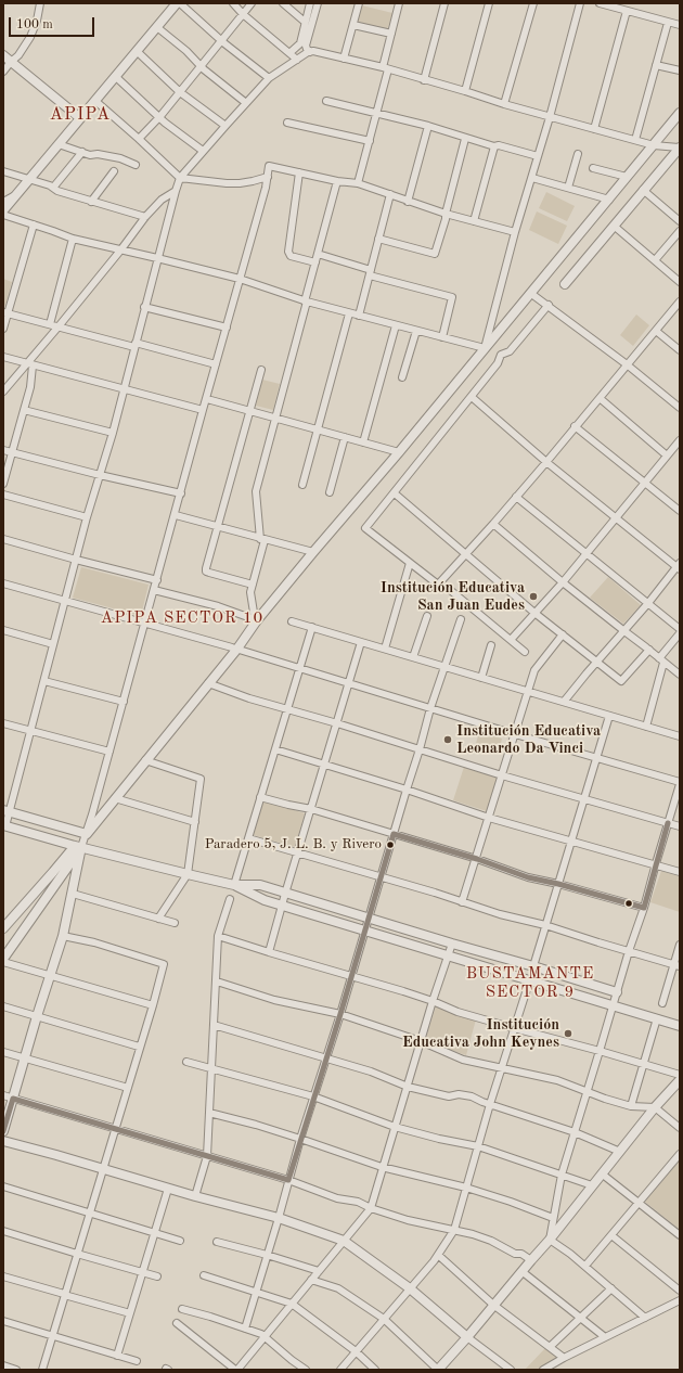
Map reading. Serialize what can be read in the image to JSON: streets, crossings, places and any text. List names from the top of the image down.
{
  "districts": ["APIPA", "APIPA SECTOR 10", "BUSTAMANTE SECTOR 9"],
  "places": [
    "Institución Educativa San Juan Eudes",
    "Institución Educativa Leonardo Da Vinci",
    "Paradero 5, J. L. B. y Rivero",
    "Institución Educativa John Keynes"
  ],
  "scale_bar": "100 m"
}
